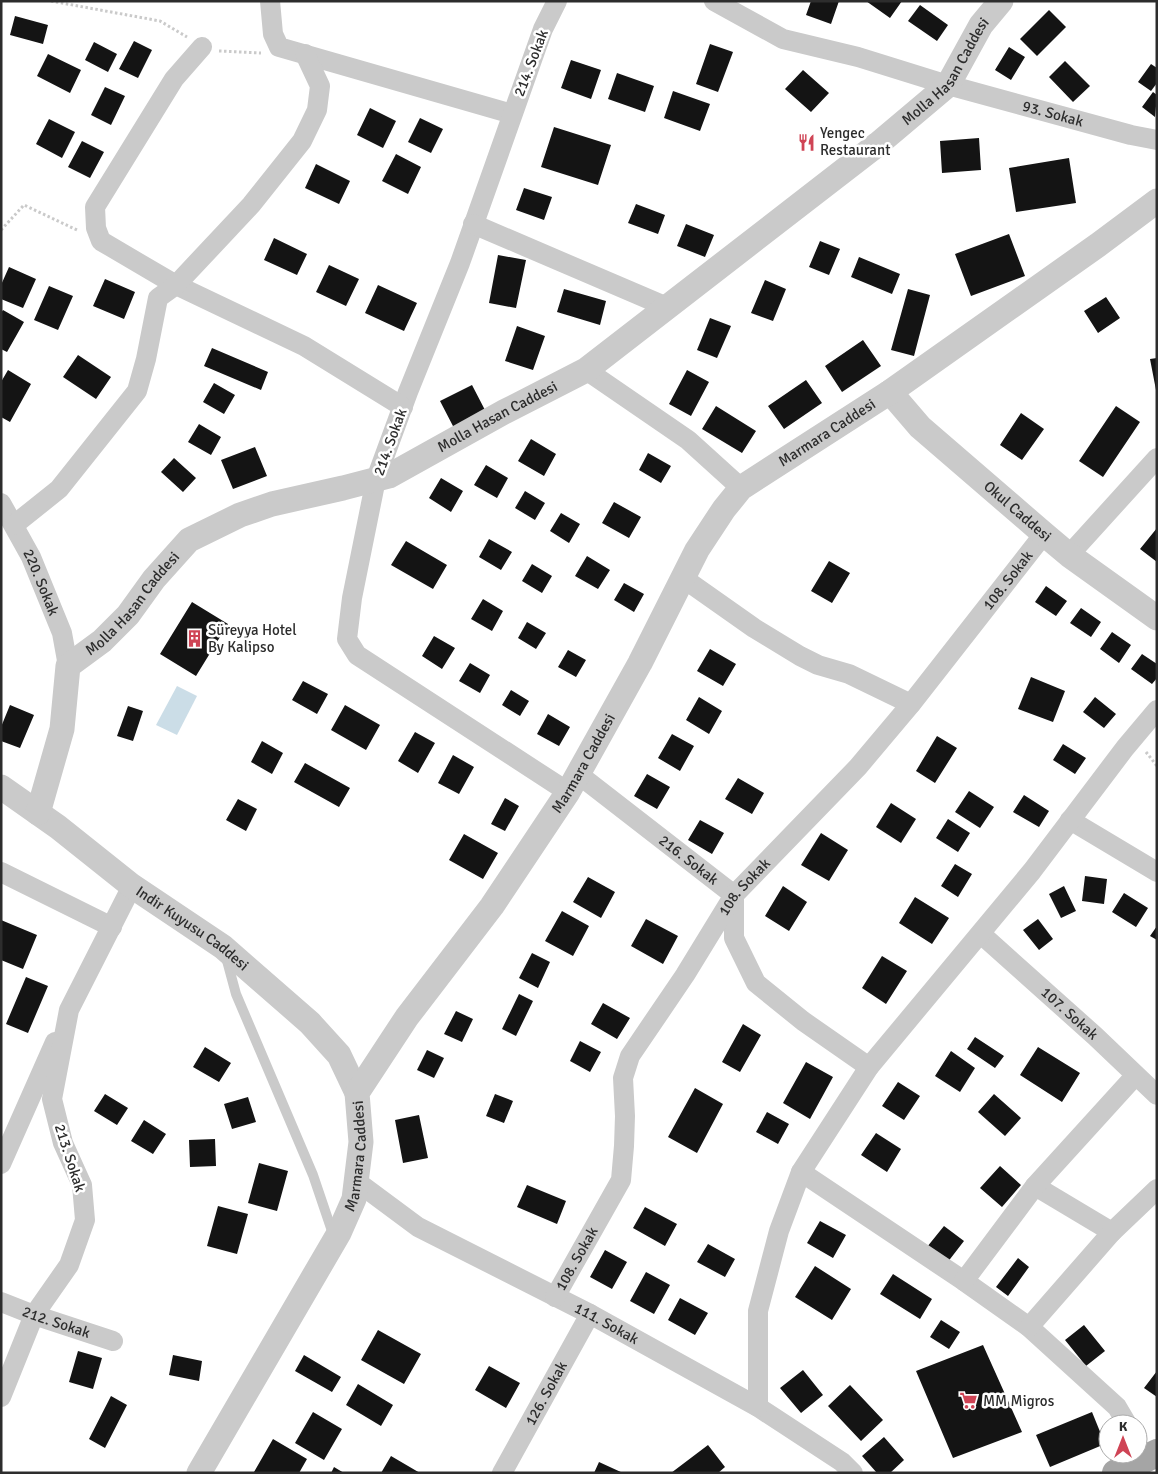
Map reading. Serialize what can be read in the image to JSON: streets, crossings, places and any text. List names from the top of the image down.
{
  "streets": {
    "street": [
      "214. Sokak",
      "Molla Hasan Caddesi",
      "93. Sokak",
      "Marmara Caddesi",
      "Okul Caddesi",
      "108. Sokak",
      "220. Sokak",
      "216. Sokak",
      "Indir Kuyusu Caddesi",
      "107. Sokak",
      "213. Sokak",
      "212. Sokak",
      "111. Sokak",
      "126. Sokak"
    ]
  },
  "crossings": [
    ["214. Sokak", "Molla Hasan Caddesi"],
    ["214. Sokak", "Marmara Caddesi"],
    ["214. Sokak", "216. Sokak"],
    ["Molla Hasan Caddesi", "93. Sokak"],
    ["Molla Hasan Caddesi", "220. Sokak"],
    ["Molla Hasan Caddesi", "Indir Kuyusu Caddesi"],
    ["Marmara Caddesi", "Okul Caddesi"],
    ["Marmara Caddesi", "216. Sokak"],
    ["Marmara Caddesi", "Indir Kuyusu Caddesi"],
    ["Marmara Caddesi", "111. Sokak"],
    ["Okul Caddesi", "108. Sokak"],
    ["108. Sokak", "216. Sokak"],
    ["108. Sokak", "111. Sokak"],
    ["Indir Kuyusu Caddesi", "213. Sokak"],
    ["213. Sokak", "212. Sokak"],
    ["111. Sokak", "126. Sokak"]
  ],
  "places": {
    "restaurant": ["Yengec Restaurant"],
    "building": ["Süreyya Hotel By Kalipso"],
    "supermarket": ["MM Migros"]
  },
  "north": "top"
}
